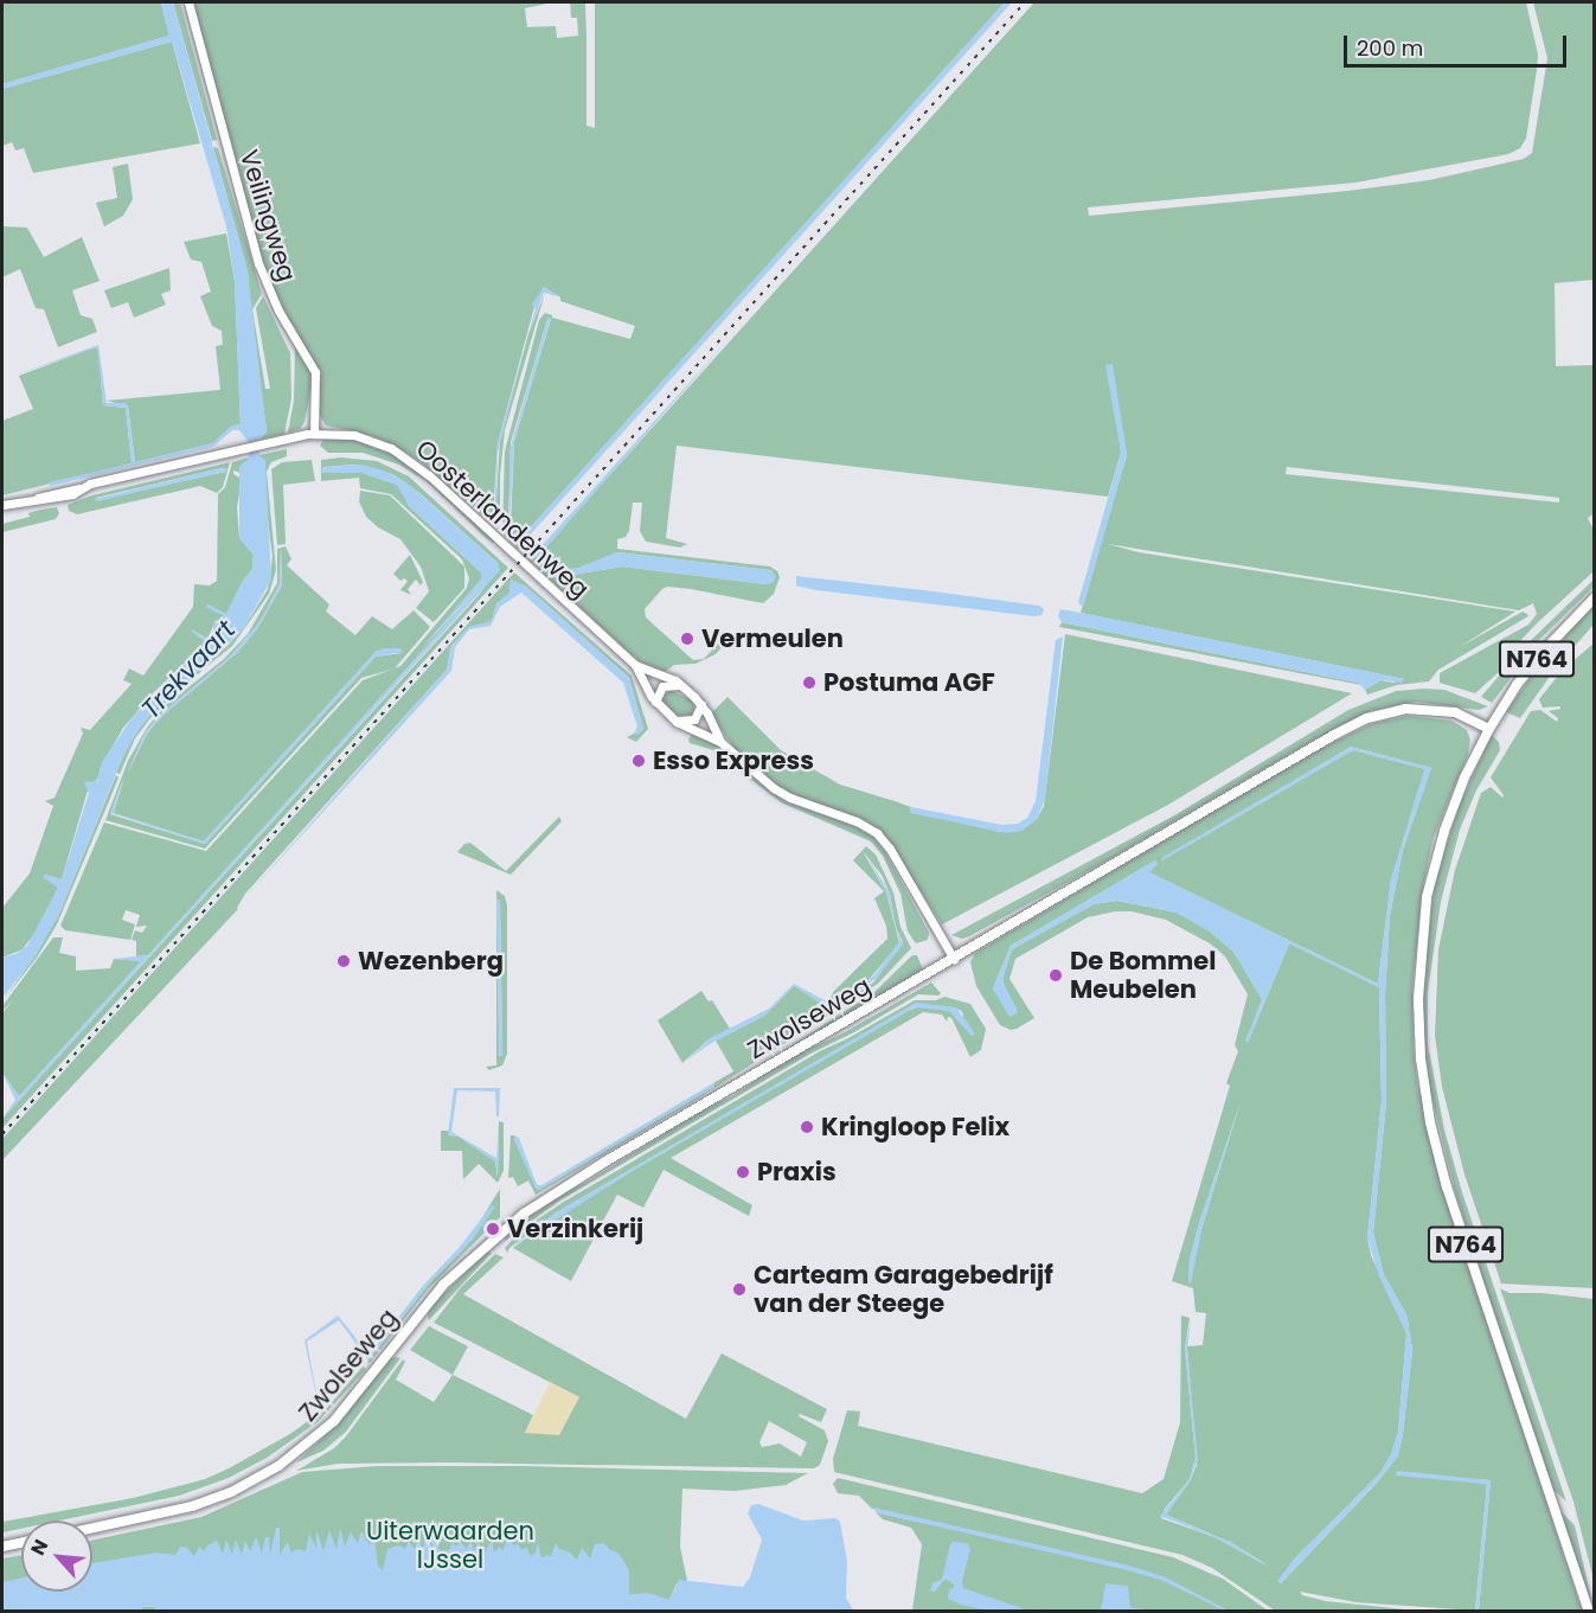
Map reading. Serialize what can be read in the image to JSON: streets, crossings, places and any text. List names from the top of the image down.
{
  "streets": {
    "main road": ["N764", "Zwolseweg"],
    "street": ["Veilingweg", "Oosterlandenweg"]
  },
  "crossings": [
    ["Veilingweg", "Oosterlandenweg"],
    ["Oosterlandenweg", "Zwolseweg"],
    ["N764", "Zwolseweg"]
  ],
  "water": ["Trekvaart"],
  "parks": ["Uiterwaarden IJssel"],
  "places": [
    "Vermeulen",
    "Postuma AGF",
    "Esso Express",
    "Wezenberg",
    "De Bommel Meubelen",
    "Kringloop Felix",
    "Praxis",
    "Verzinkerij",
    "Carteam Garagebedrijf van der Steege"
  ],
  "scale_bar": "200 m",
  "north": "top left"
}
